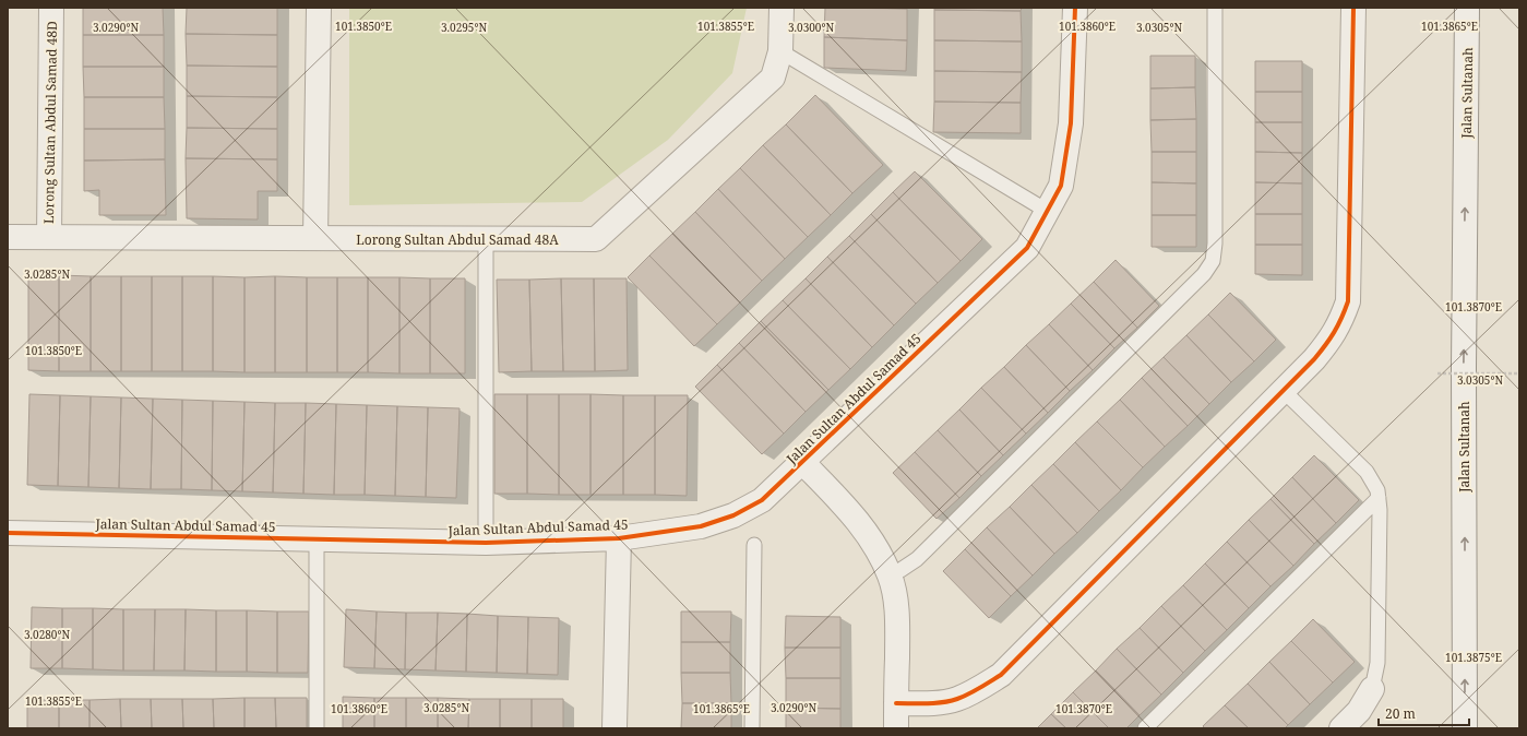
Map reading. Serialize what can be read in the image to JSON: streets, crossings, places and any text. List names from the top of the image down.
{
  "streets": {
    "street": [
      "Jalan Sultanah",
      "Lorong Sultan Abdul Samad 48D",
      "Lorong Sultan Abdul Samad 48A",
      "Jalan Sultan Abdul Samad 45"
    ]
  },
  "crossings": [
    ["Lorong Sultan Abdul Samad 48D", "Lorong Sultan Abdul Samad 48A"]
  ],
  "scale_bar": "20 m",
  "coordinates": [
    "101.3850°E",
    "101.3855°E",
    "101.3860°E",
    "101.3865°E",
    "3.0290°N",
    "3.0295°N",
    "3.0300°N",
    "3.0305°N",
    "3.0285°N",
    "101.3870°E",
    "3.0280°N",
    "101.3875°E"
  ]
}
